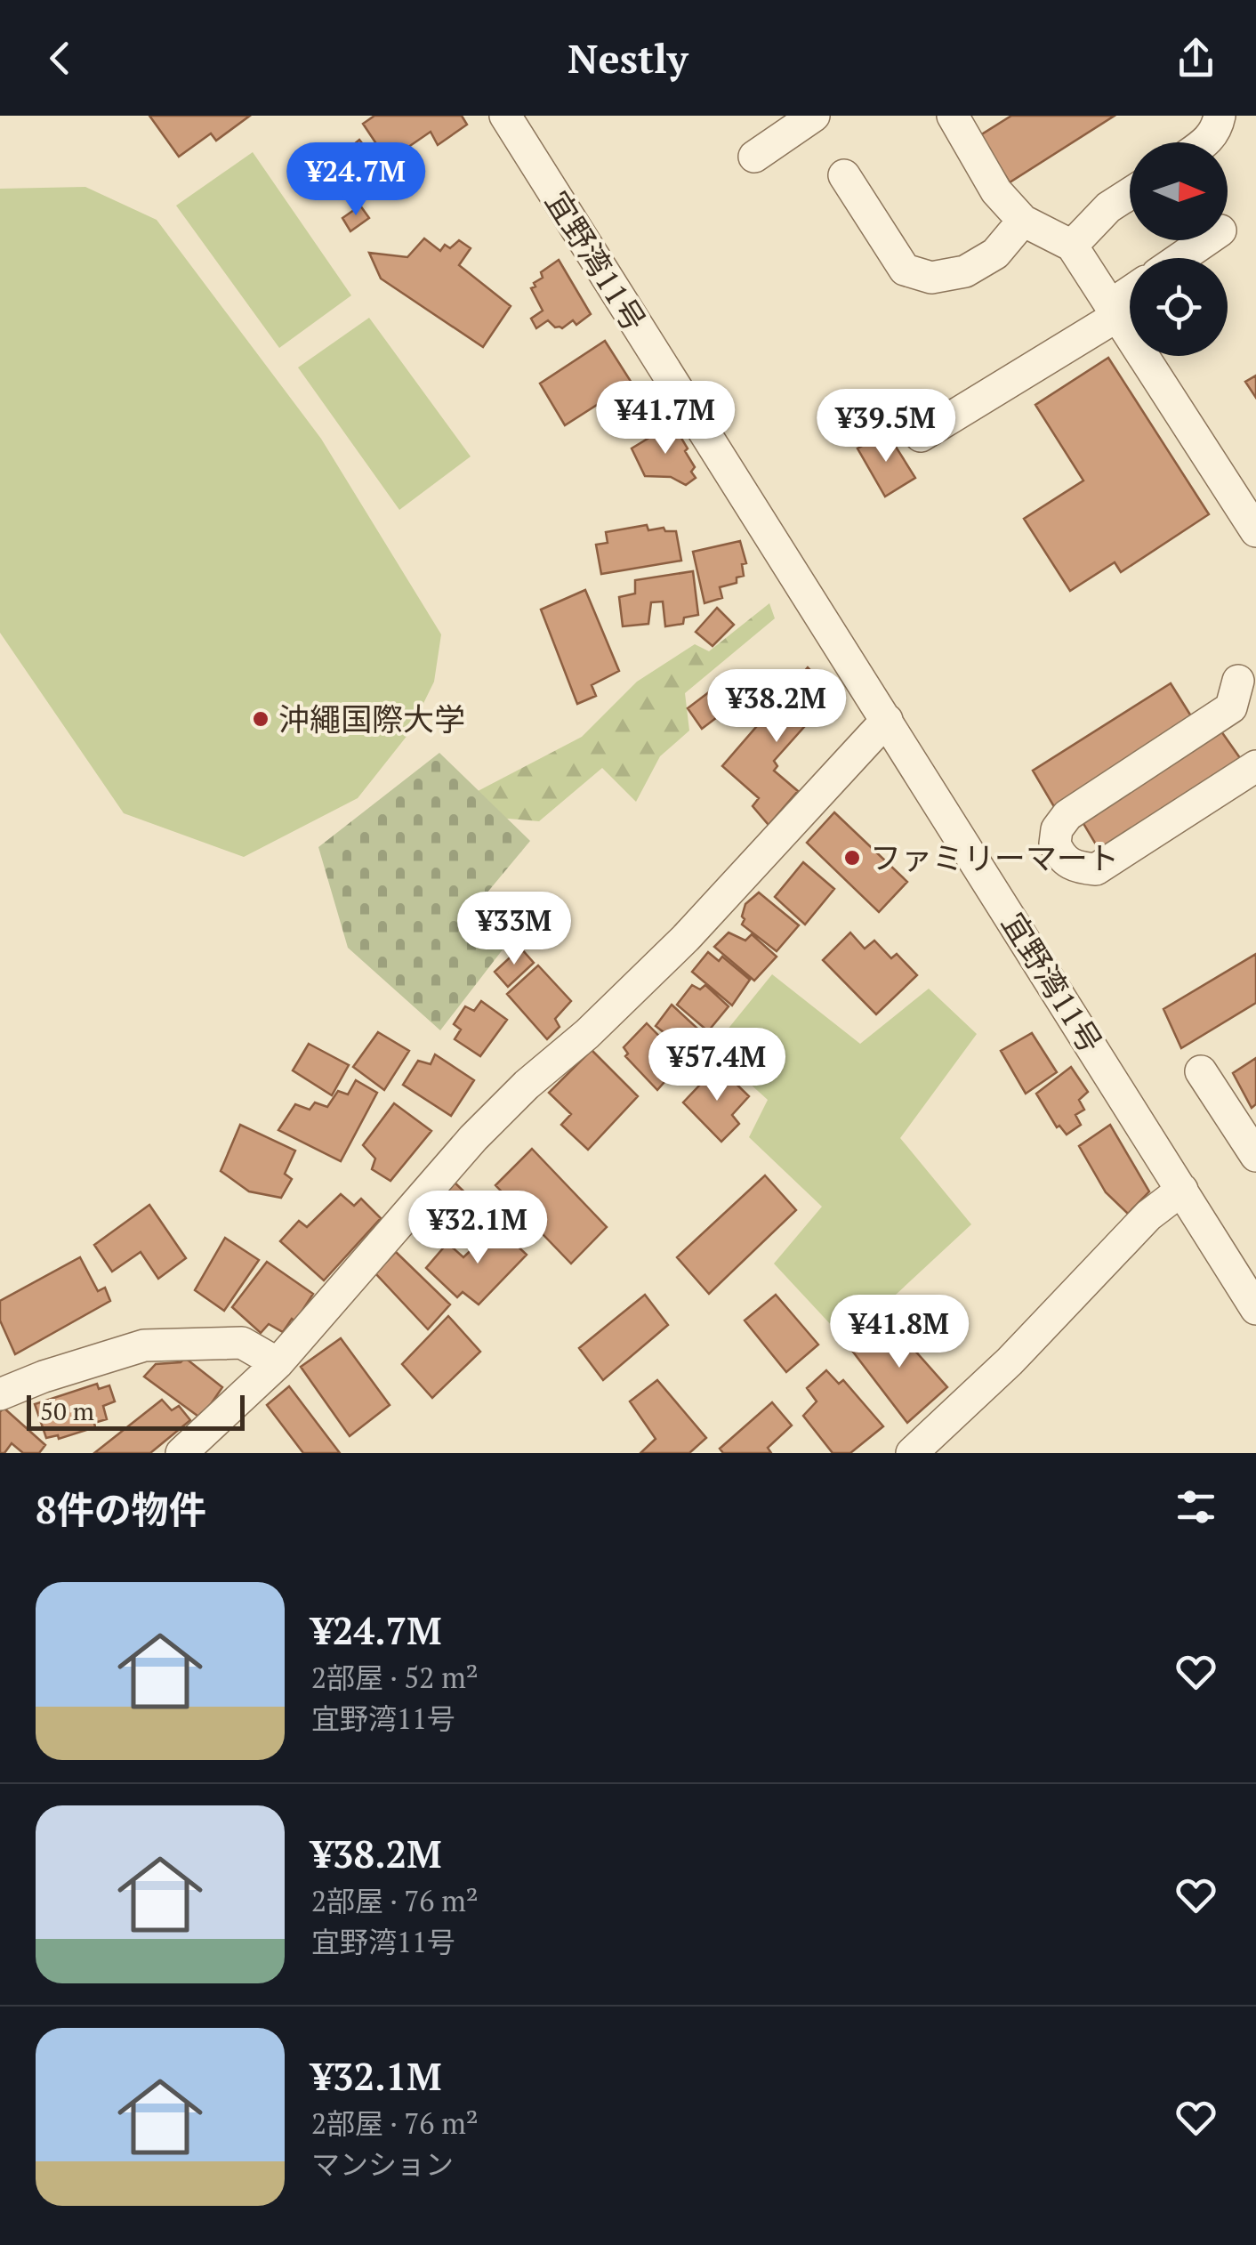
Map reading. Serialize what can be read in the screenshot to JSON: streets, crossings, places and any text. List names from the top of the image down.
{
  "streets": {
    "street": ["宜野湾11号"]
  },
  "places": ["沖繩国際大学", "ファミリーマート"],
  "scale_bar": "50 m",
  "north": "right",
  "page": {
    "header": "Nestly",
    "price": [
      "¥24.7M",
      "¥41.7M",
      "¥39.5M",
      "¥38.2M",
      "¥33M",
      "¥57.4M",
      "¥32.1M",
      "¥41.8M"
    ],
    "scale": "50 m",
    "heading": "8件の物件",
    "list": [
      {
        "name": "¥24.7M",
        "note": "2部屋 · 52 m² · 宜野湾11号"
      },
      {
        "name": "¥38.2M",
        "note": "2部屋 · 76 m² · 宜野湾11号"
      },
      {
        "name": "¥32.1M",
        "note": "2部屋 · 76 m² · マンション"
      }
    ]
  }
}
